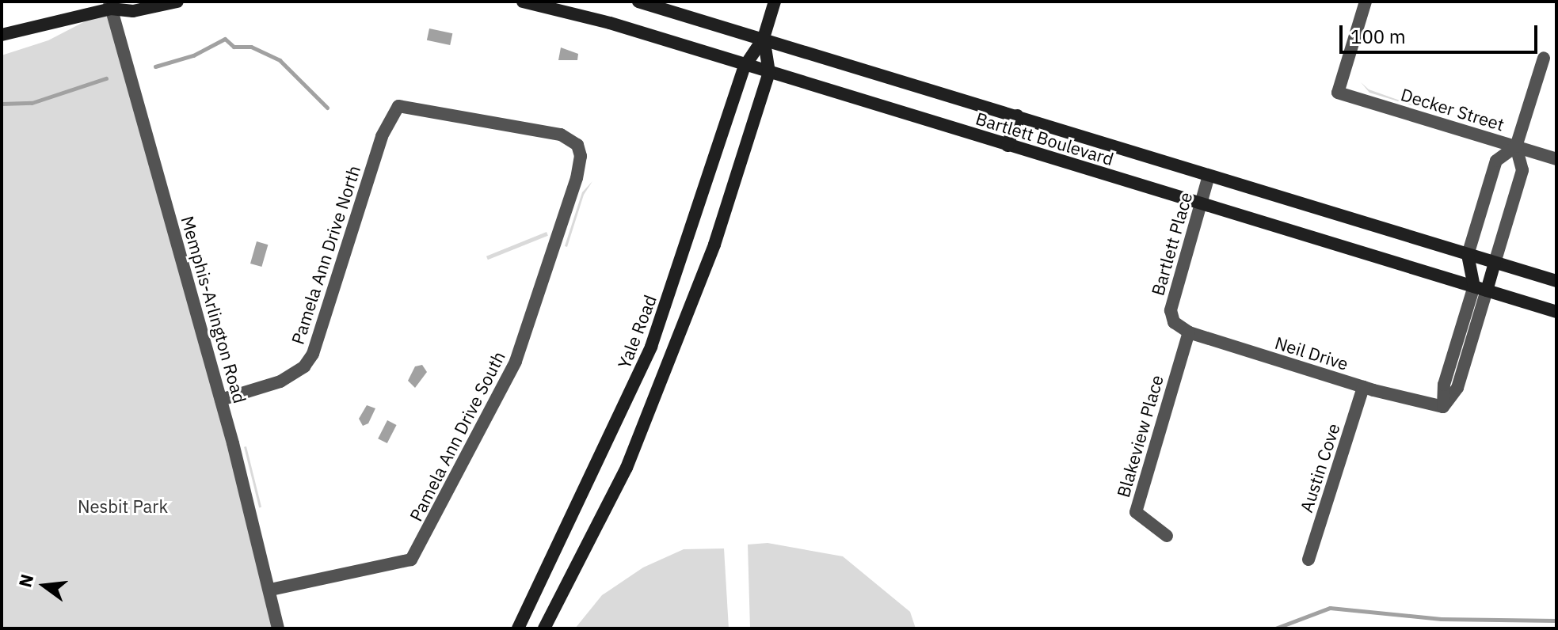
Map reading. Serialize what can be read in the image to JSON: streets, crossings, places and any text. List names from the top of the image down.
{
  "streets": {
    "main road": ["Bartlett Boulevard", "Yale Road"],
    "street": [
      "Decker Street",
      "Bartlett Place",
      "Pamela Ann Drive North",
      "Memphis-Arlington Road",
      "Neil Drive",
      "Pamela Ann Drive South",
      "Blakeview Place",
      "Austin Cove"
    ]
  },
  "crossings": [
    ["Bartlett Boulevard", "Bartlett Place"],
    ["Bartlett Boulevard", "Yale Road"],
    ["Bartlett Boulevard", "Neil Drive"],
    ["Bartlett Place", "Neil Drive"],
    ["Pamela Ann Drive North", "Memphis-Arlington Road"],
    ["Pamela Ann Drive North", "Pamela Ann Drive South"],
    ["Memphis-Arlington Road", "Pamela Ann Drive South"],
    ["Neil Drive", "Blakeview Place"],
    ["Neil Drive", "Austin Cove"]
  ],
  "parks": ["Nesbit Park"],
  "scale_bar": "100 m",
  "north": "left"
}
